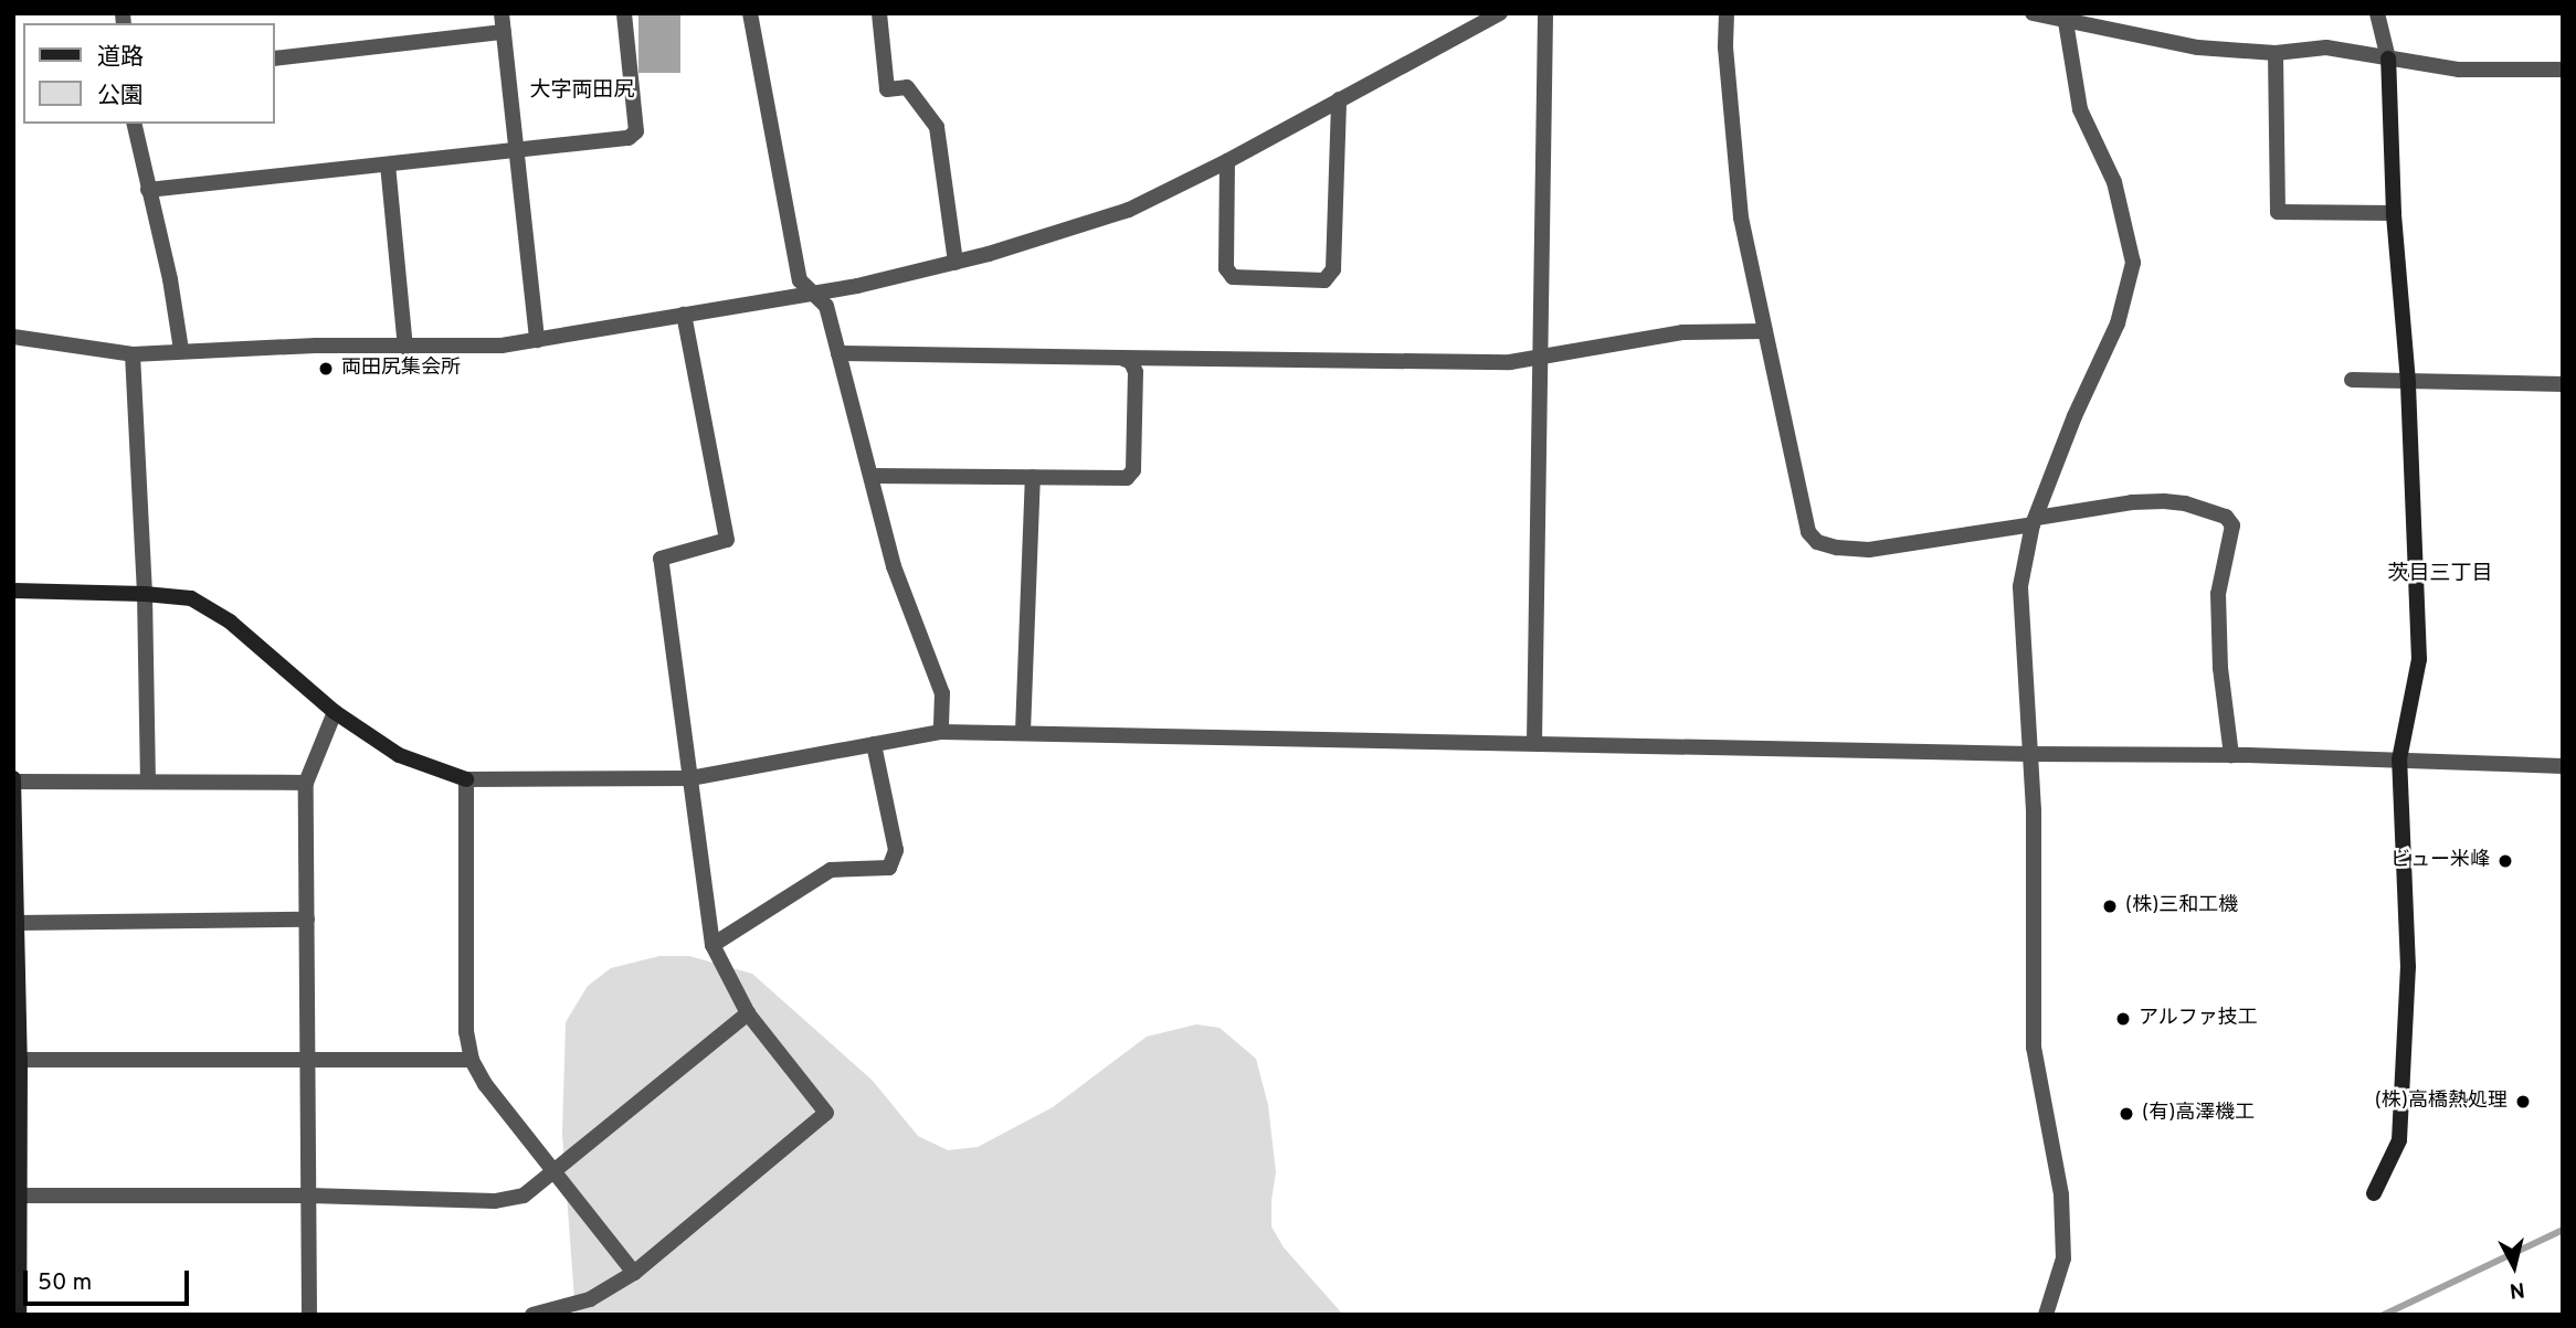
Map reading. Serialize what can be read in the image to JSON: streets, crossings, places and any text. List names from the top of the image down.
{
  "districts": ["大字両田尻", "茨目三丁目"],
  "places": [
    "両田尻集会所",
    "ビュー米峰",
    "(株)三和工機",
    "アルファ技工",
    "(株)高橋熱処理",
    "(有)高澤機工"
  ],
  "legend": ["道路", "公園"],
  "scale_bar": "50 m",
  "north": "bottom"
}
